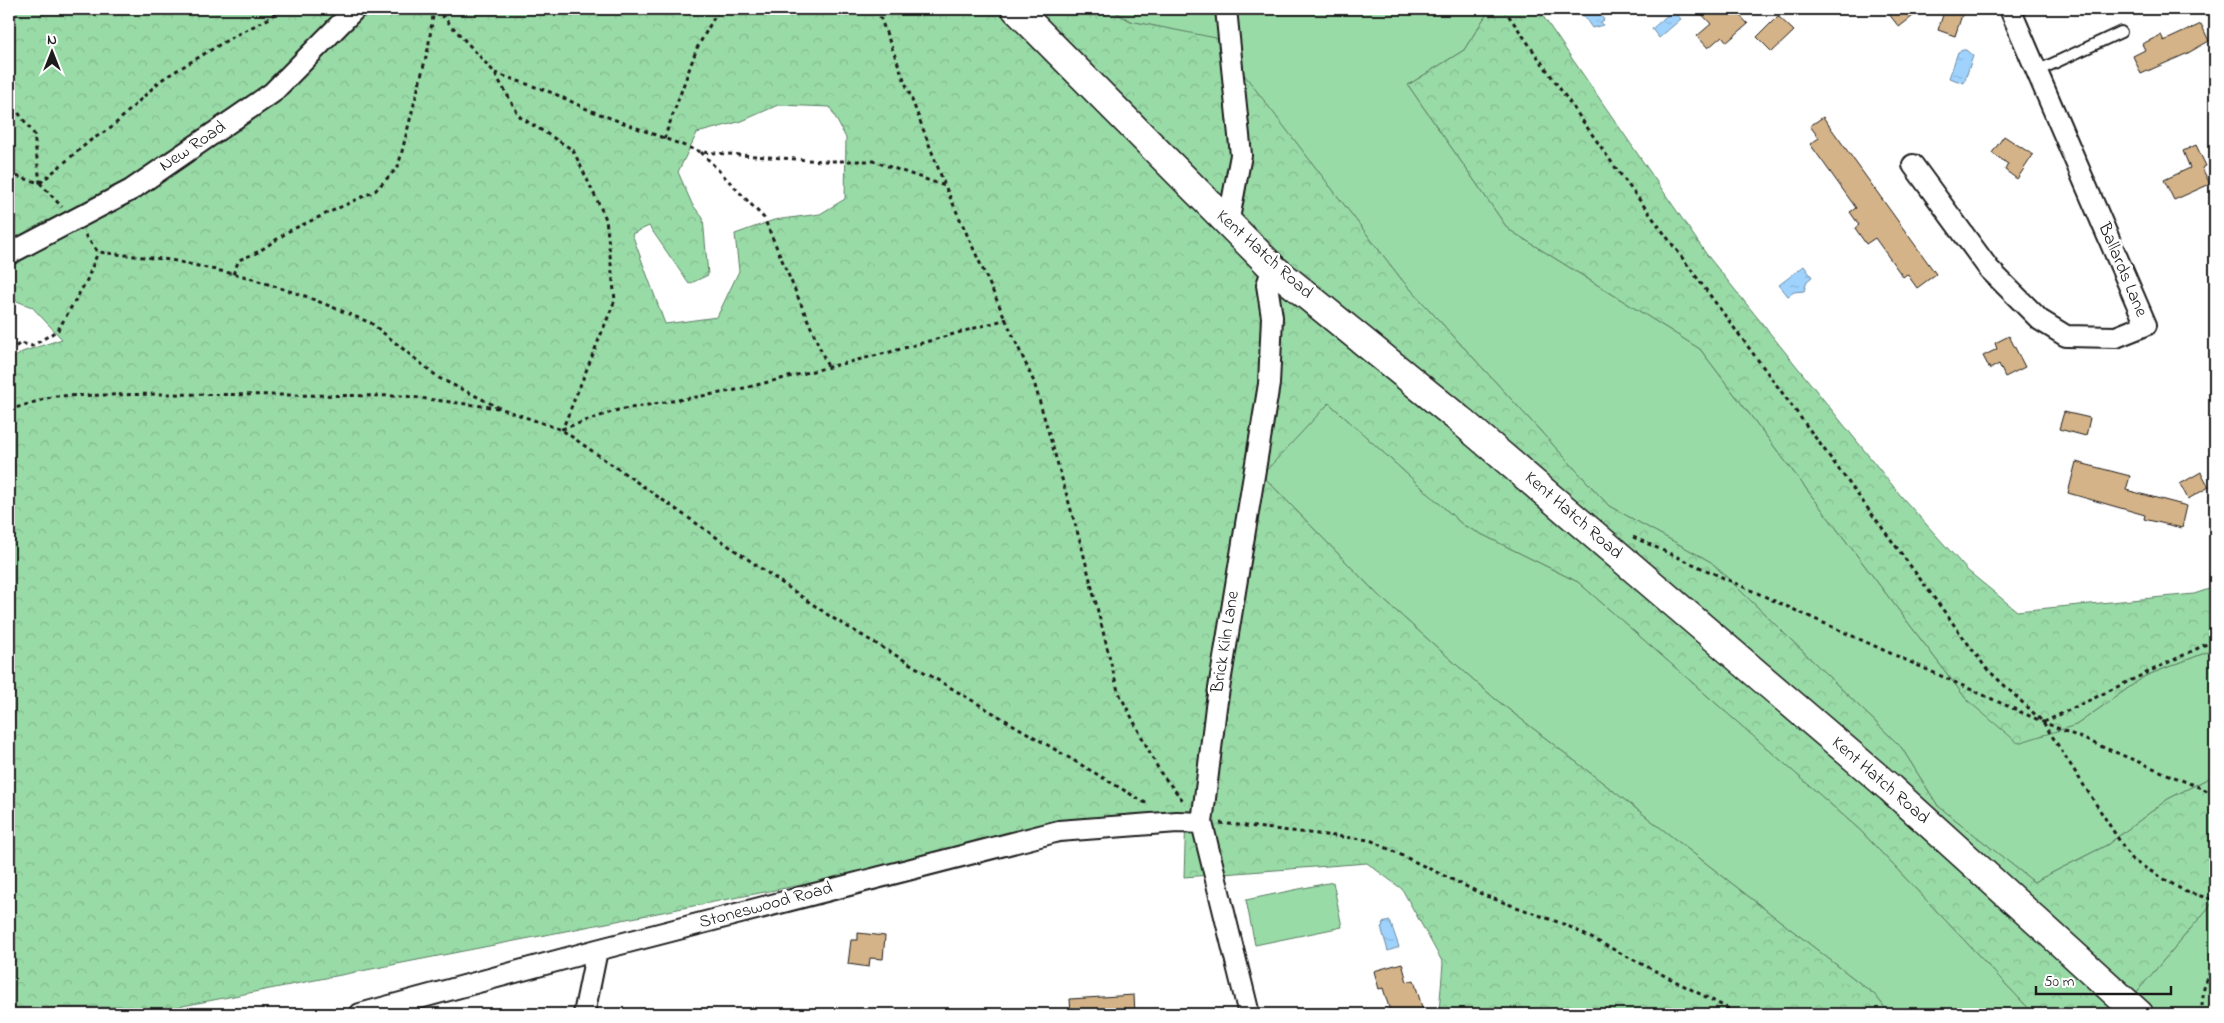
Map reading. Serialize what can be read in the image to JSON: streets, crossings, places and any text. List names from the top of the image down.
{
  "streets": {
    "main road": ["Kent Hatch Road"],
    "street": [
      "New Road",
      "Ballards Lane",
      "Brick Kiln Lane",
      "Stoneswood Road"
    ]
  },
  "crossings": [
    ["Kent Hatch Road", "Brick Kiln Lane"],
    ["Brick Kiln Lane", "Stoneswood Road"]
  ],
  "scale_bar": "50 m",
  "north": "top"
}
